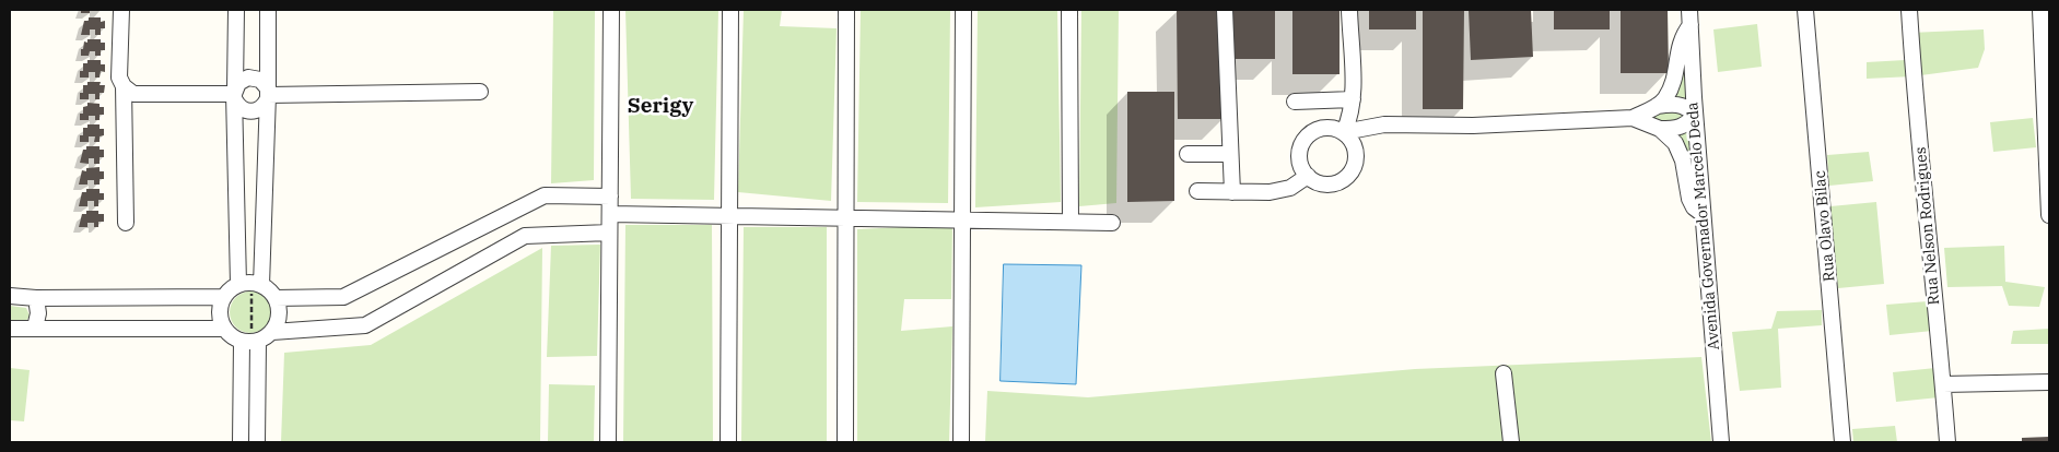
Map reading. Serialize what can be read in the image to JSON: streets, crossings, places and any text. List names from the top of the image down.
{
  "streets": {
    "street": ["Avenida Governador Marcelo Deda", "Rua Olavo Bilac", "Rua Nelson Rodrigues"]
  },
  "districts": ["Serigy"]
}
